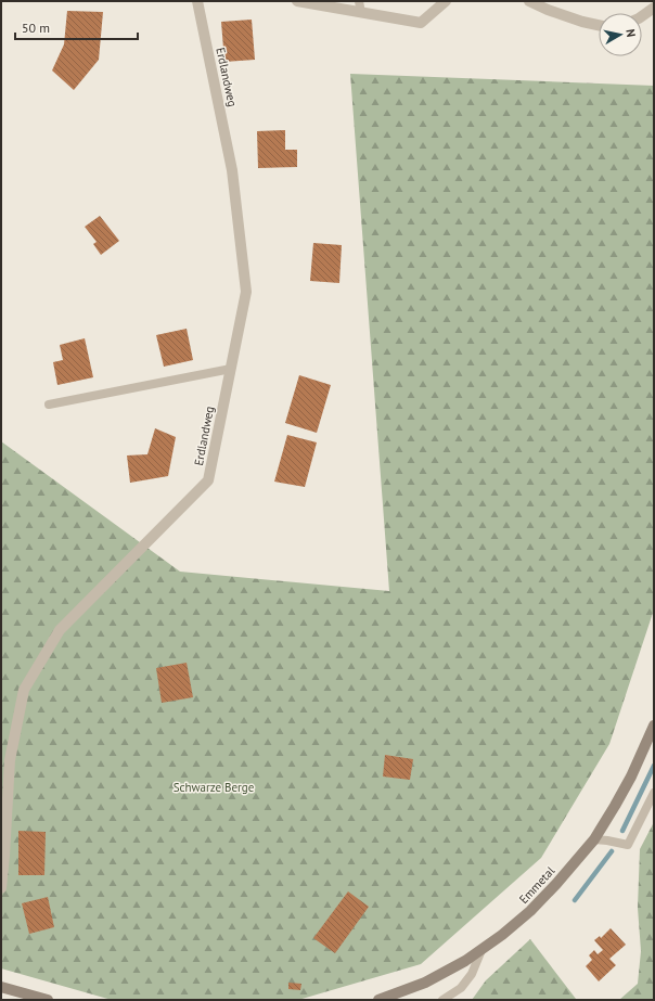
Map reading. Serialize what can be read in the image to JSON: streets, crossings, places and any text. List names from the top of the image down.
{
  "streets": {
    "main road": ["Emmetal"],
    "street": ["Erdlandweg"]
  },
  "parks": ["Schwarze Berge"],
  "scale_bar": "50 m",
  "north": "right"
}
